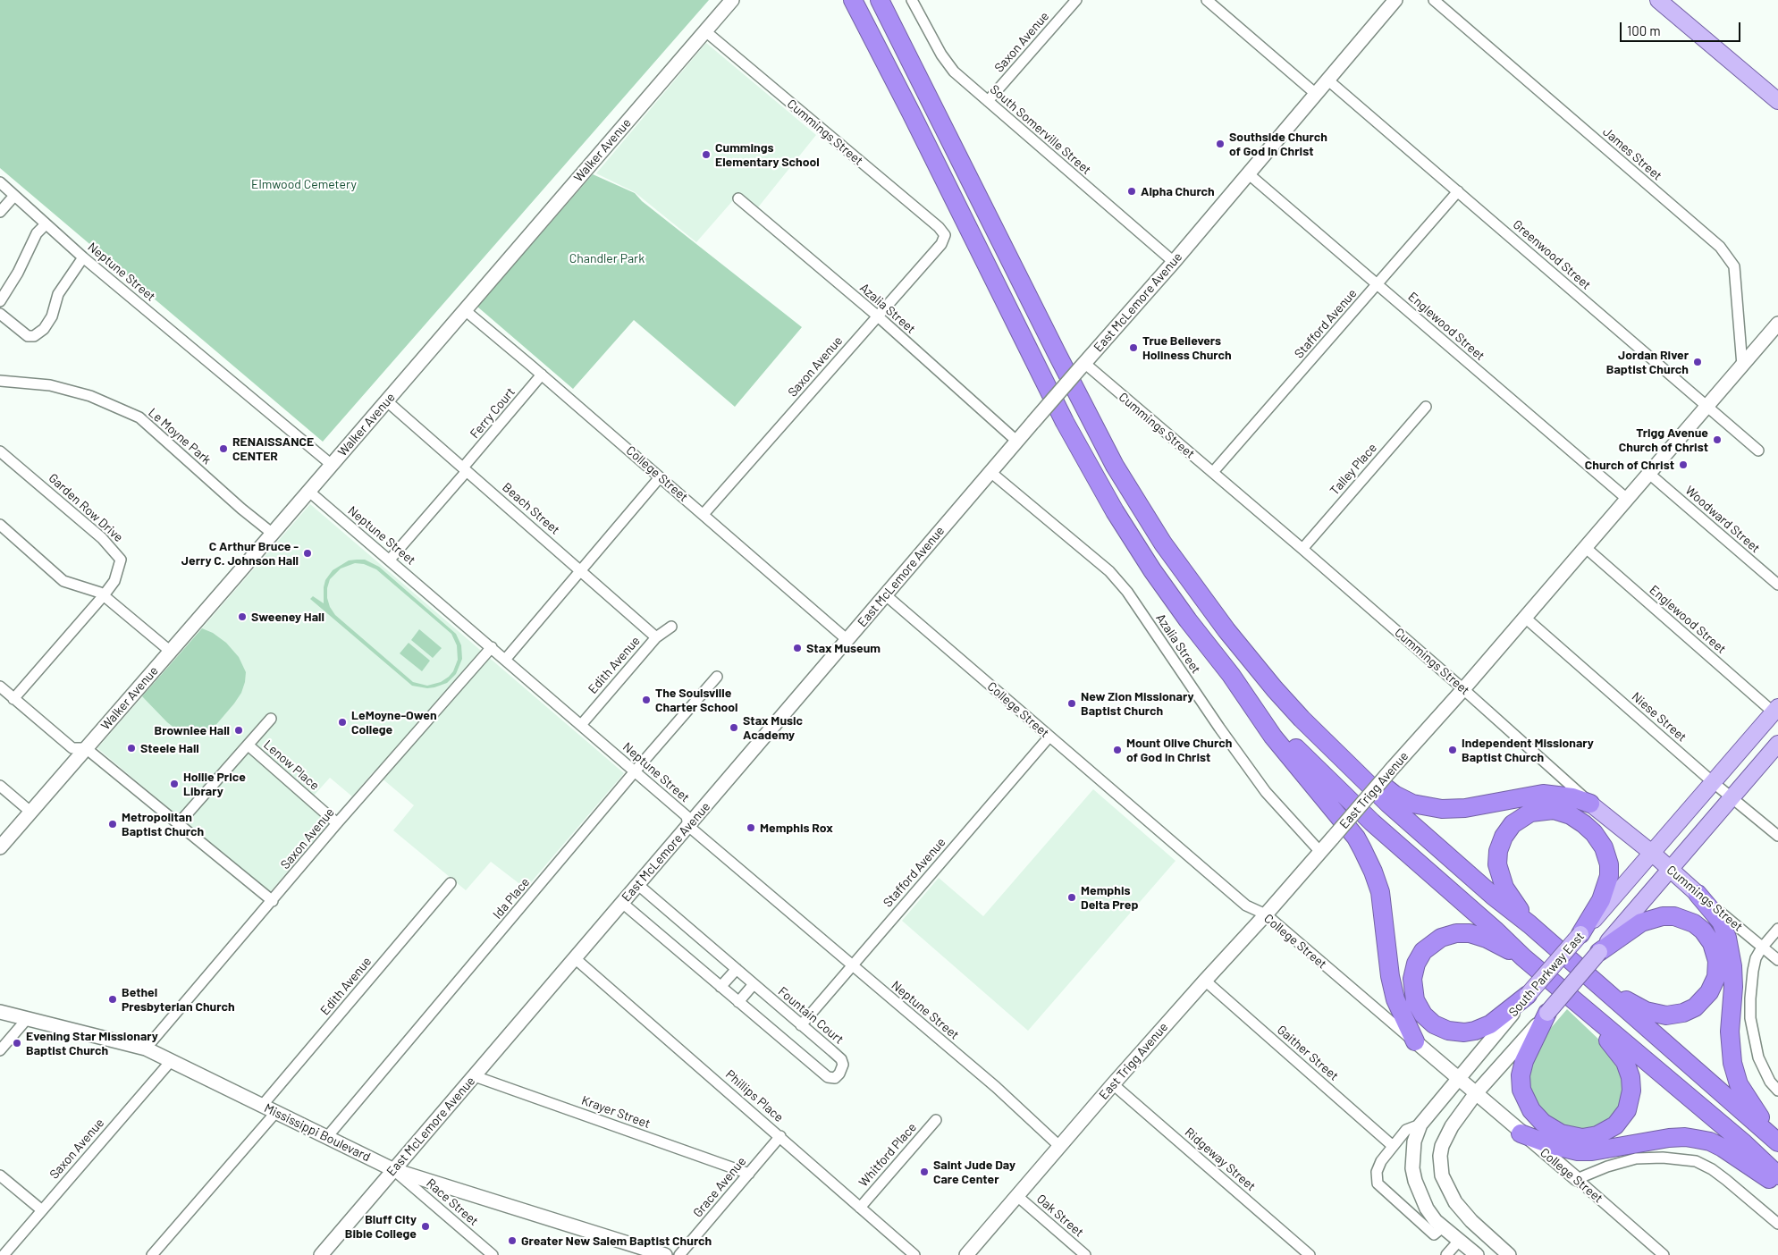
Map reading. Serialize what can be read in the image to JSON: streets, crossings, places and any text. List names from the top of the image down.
{
  "streets": {
    "main road": [
      "Cummings Street",
      "Walker Avenue",
      "East McLemore Avenue",
      "College Street",
      "East Trigg Avenue",
      "South Parkway East",
      "Mississippi Boulevard"
    ],
    "street": [
      "Saxon Avenue",
      "South Somerville Street",
      "James Street",
      "Greenwood Street",
      "Neptune Street",
      "Azalia Street",
      "Stafford Avenue",
      "Englewood Street",
      "Ferry Court",
      "Le Moyne Park",
      "Talley Place",
      "Garden Row Drive",
      "Beach Street",
      "Woodward Street",
      "Edith Avenue",
      "Niese Street",
      "Lenow Place",
      "Ida Place",
      "Fountain Court",
      "Gaither Street",
      "Phillips Place",
      "Krayer Street",
      "Whitford Place",
      "Ridgeway Street",
      "Grace Avenue",
      "Race Street",
      "Oak Street"
    ]
  },
  "crossings": [
    ["Saxon Avenue", "South Somerville Street"],
    ["Saxon Avenue", "Cummings Street"],
    ["Saxon Avenue", "Neptune Street"],
    ["Saxon Avenue", "Azalia Street"],
    ["Saxon Avenue", "College Street"],
    ["Saxon Avenue", "Lenow Place"],
    ["Saxon Avenue", "Mississippi Boulevard"],
    ["South Somerville Street", "East McLemore Avenue"],
    ["Cummings Street", "Walker Avenue"],
    ["Cummings Street", "East McLemore Avenue"],
    ["Cummings Street", "Stafford Avenue"],
    ["Cummings Street", "Talley Place"],
    ["Cummings Street", "East Trigg Avenue"],
    ["Cummings Street", "South Parkway East"],
    ["Walker Avenue", "Neptune Street"],
    ["Walker Avenue", "Le Moyne Park"],
    ["Walker Avenue", "College Street"],
    ["Walker Avenue", "Beach Street"],
    ["James Street", "East Trigg Avenue"],
    ["Greenwood Street", "East McLemore Avenue"],
    ["Greenwood Street", "Stafford Avenue"],
    ["Greenwood Street", "East Trigg Avenue"],
    ["Neptune Street", "East McLemore Avenue"],
    ["Neptune Street", "Stafford Avenue"],
    ["Neptune Street", "Ferry Court"],
    ["Neptune Street", "Edith Avenue"],
    ["Neptune Street", "East Trigg Avenue"],
    ["Neptune Street", "Ida Place"],
    ["East McLemore Avenue", "Azalia Street"],
    ["East McLemore Avenue", "Englewood Street"],
    ["East McLemore Avenue", "College Street"],
    ["East McLemore Avenue", "Fountain Court"],
    ["East McLemore Avenue", "Phillips Place"],
    ["East McLemore Avenue", "Krayer Street"],
    ["East McLemore Avenue", "Mississippi Boulevard"],
    ["East McLemore Avenue", "Race Street"],
    ["Azalia Street", "East Trigg Avenue"],
    ["Stafford Avenue", "Englewood Street"],
    ["Stafford Avenue", "College Street"],
    ["Stafford Avenue", "Fountain Court"],
    ["Englewood Street", "East Trigg Avenue"],
    ["Englewood Street", "South Parkway East"],
    ["Ferry Court", "College Street"],
    ["Ferry Court", "Beach Street"],
    ["College Street", "East Trigg Avenue"],
    ["College Street", "South Parkway East"],
    ["Beach Street", "Edith Avenue"],
    ["Woodward Street", "East Trigg Avenue"],
    ["Edith Avenue", "Mississippi Boulevard"],
    ["Niese Street", "East Trigg Avenue"],
    ["Niese Street", "South Parkway East"],
    ["East Trigg Avenue", "Gaither Street"],
    ["East Trigg Avenue", "Ridgeway Street"],
    ["East Trigg Avenue", "Oak Street"],
    ["Ida Place", "Mississippi Boulevard"],
    ["Phillips Place", "Whitford Place"],
    ["Phillips Place", "Grace Avenue"],
    ["Krayer Street", "Grace Avenue"],
    ["Mississippi Boulevard", "Race Street"]
  ],
  "parks": ["Elmwood Cemetery", "Chandler Park"],
  "places": [
    "Southside Church of God In Christ",
    "Cummings Elementary School",
    "Alpha Church",
    "True Believers Holiness Church",
    "Jordan River Baptist Church",
    "Trigg Avenue Church of Christ",
    "RENAISSANCE CENTER",
    "Church of Christ",
    "C Arthur Bruce - Jerry C. Johnson Hall",
    "Sweeney Hall",
    "Stax Museum",
    "The Soulsville Charter School",
    "New Zion Missionary Baptist Church",
    "LeMoyne-Owen College",
    "Stax Music Academy",
    "Brownlee Hall",
    "Steele Hall",
    "Mount Olive Church of God in Christ",
    "Independent Missionary Baptist Church",
    "Hollie Price Library",
    "Metropolitan Baptist Church",
    "Memphis Rox",
    "Memphis Delta Prep",
    "Bethel Presbyterian Church",
    "Evening Star Missionary Baptist Church",
    "Saint Jude Day Care Center",
    "Bluff City Bible College",
    "Greater New Salem Baptist Church"
  ],
  "scale_bar": "100 m"
}
